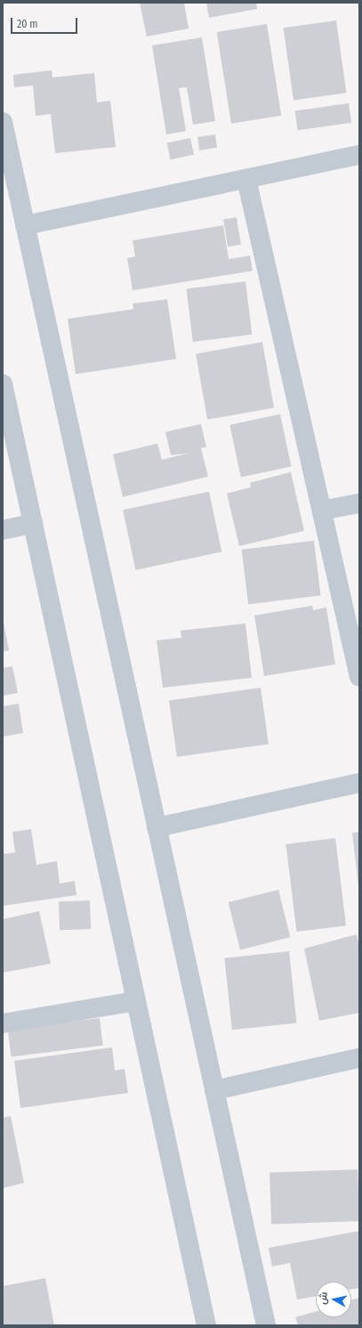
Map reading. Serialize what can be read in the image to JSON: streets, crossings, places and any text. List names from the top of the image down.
{
  "scale_bar": "20 m",
  "north": "left"
}
